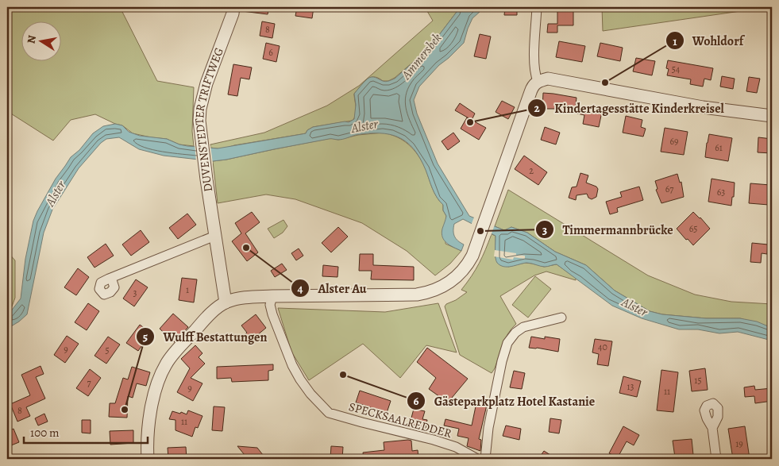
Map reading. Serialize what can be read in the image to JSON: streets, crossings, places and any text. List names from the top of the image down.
{
  "streets": {
    "street": ["DUVENSTEDTER TRIFTWEG", "SPECKSAALREDDER"]
  },
  "water": ["Ammersbek", "Alster"],
  "places": [
    "Wohldorf",
    "Kindertagesstätte Kinderkreisel",
    "Timmermannbrücke",
    "Alster Au",
    "Gästeparkplatz Hotel Kastanie",
    "Wulff Bestattungen"
  ],
  "house_numbers": [
    "8",
    "6",
    "54",
    "69",
    "61",
    "2",
    "67",
    "63",
    "65",
    "1",
    "3",
    "40",
    "9",
    "5",
    "15",
    "7",
    "13",
    "9",
    "11",
    "8",
    "11",
    "19"
  ],
  "scale_bar": "100 m",
  "north": "left"
}
